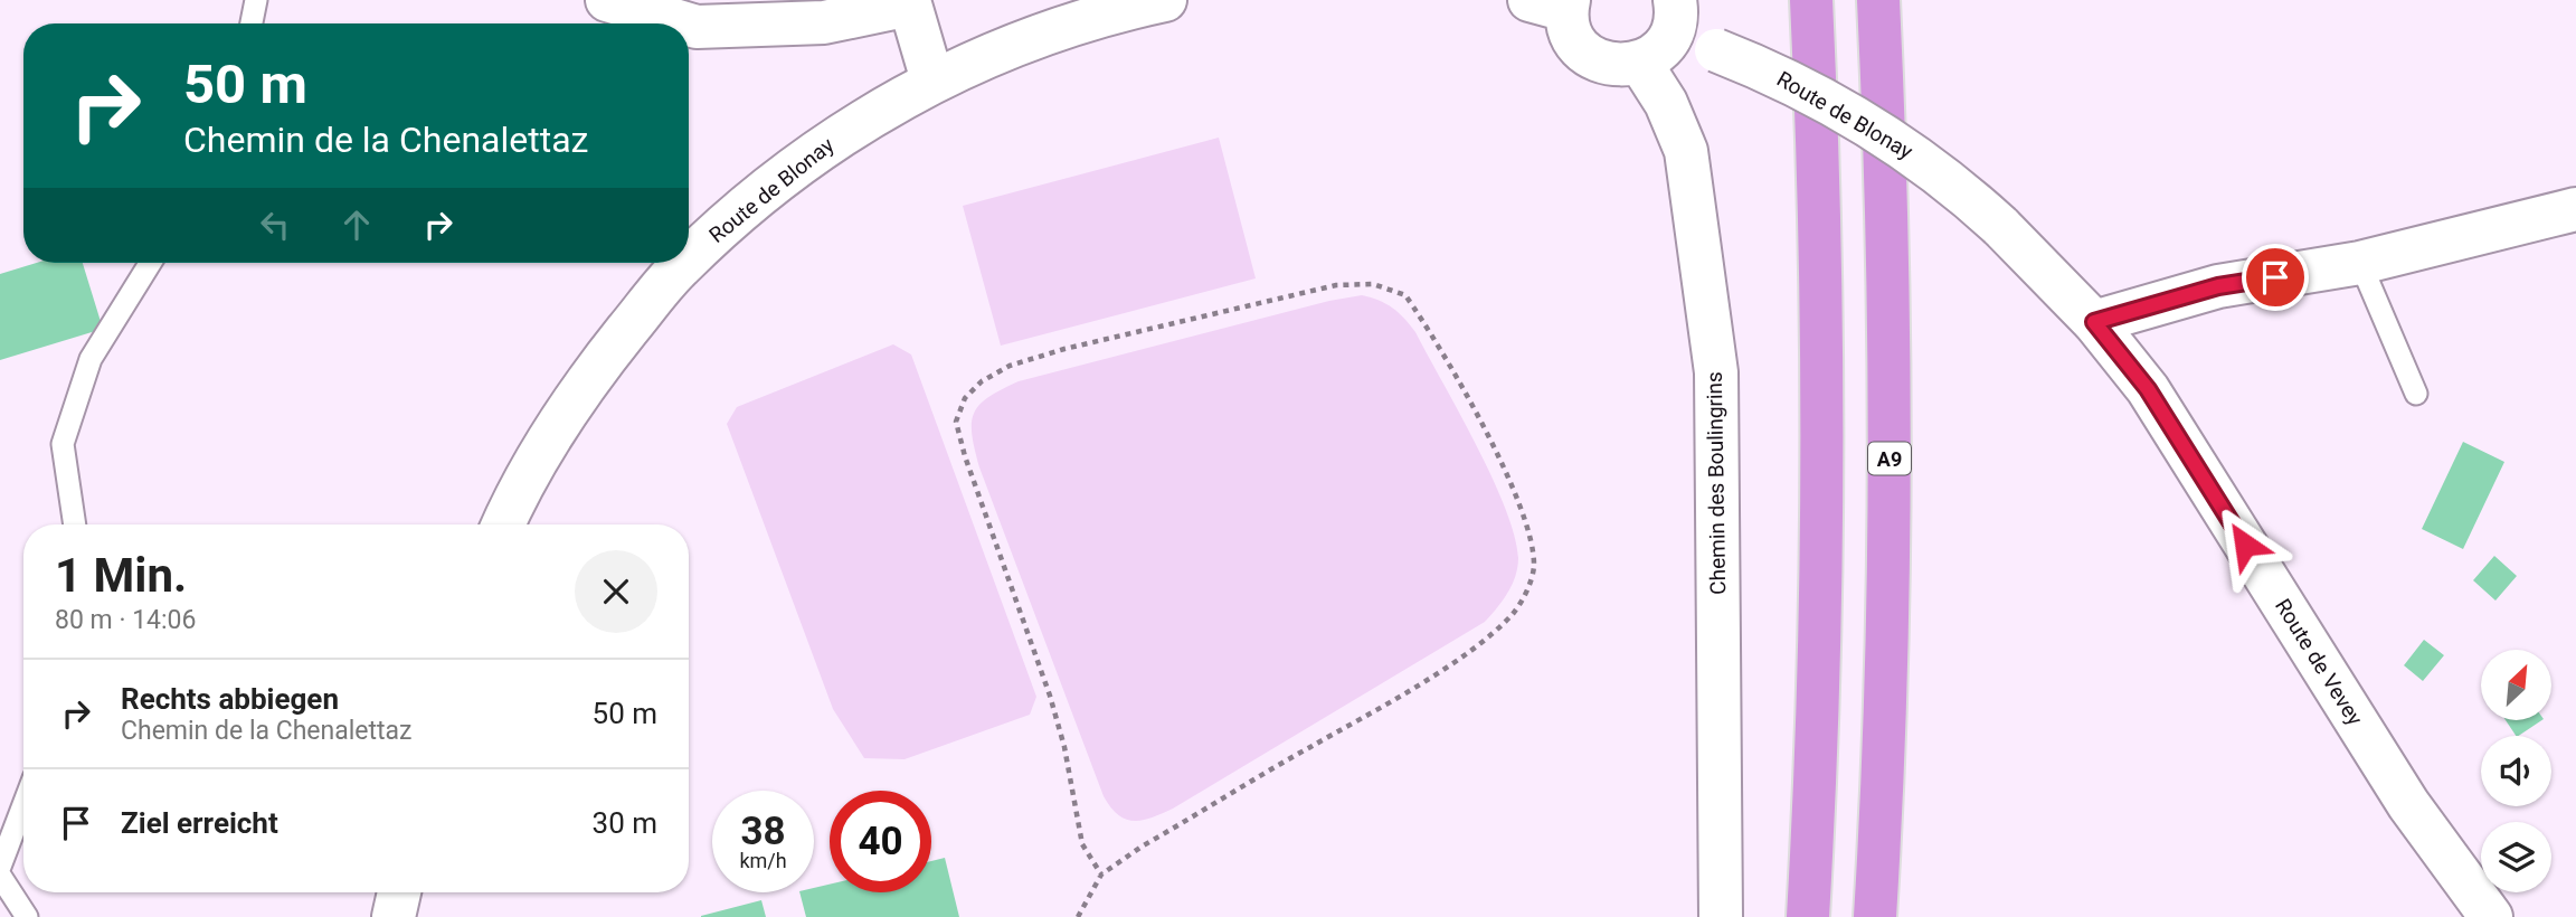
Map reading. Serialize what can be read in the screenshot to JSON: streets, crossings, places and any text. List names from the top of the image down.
{
  "streets": {
    "highway": ["A9"],
    "street": ["Route de Blonay", "Chemin des Boulingrins", "Route de Vevey"]
  },
  "crossings": [
    ["Route de Blonay", "Route de Vevey"]
  ],
  "north": "top right",
  "page": {
    "turn": ["50 m", "Chemin de la Chenalettaz"],
    "heading": ["1 Min.", "80 m · 14:06"],
    "list": [
      {
        "name": "Rechts abbiegen",
        "note": "Chemin de la Chenalettaz",
        "value": "50 m"
      },
      {
        "name": "Ziel erreicht",
        "value": "30 m"
      }
    ],
    "speed": "38 km/h",
    "limit": "40"
  }
}
